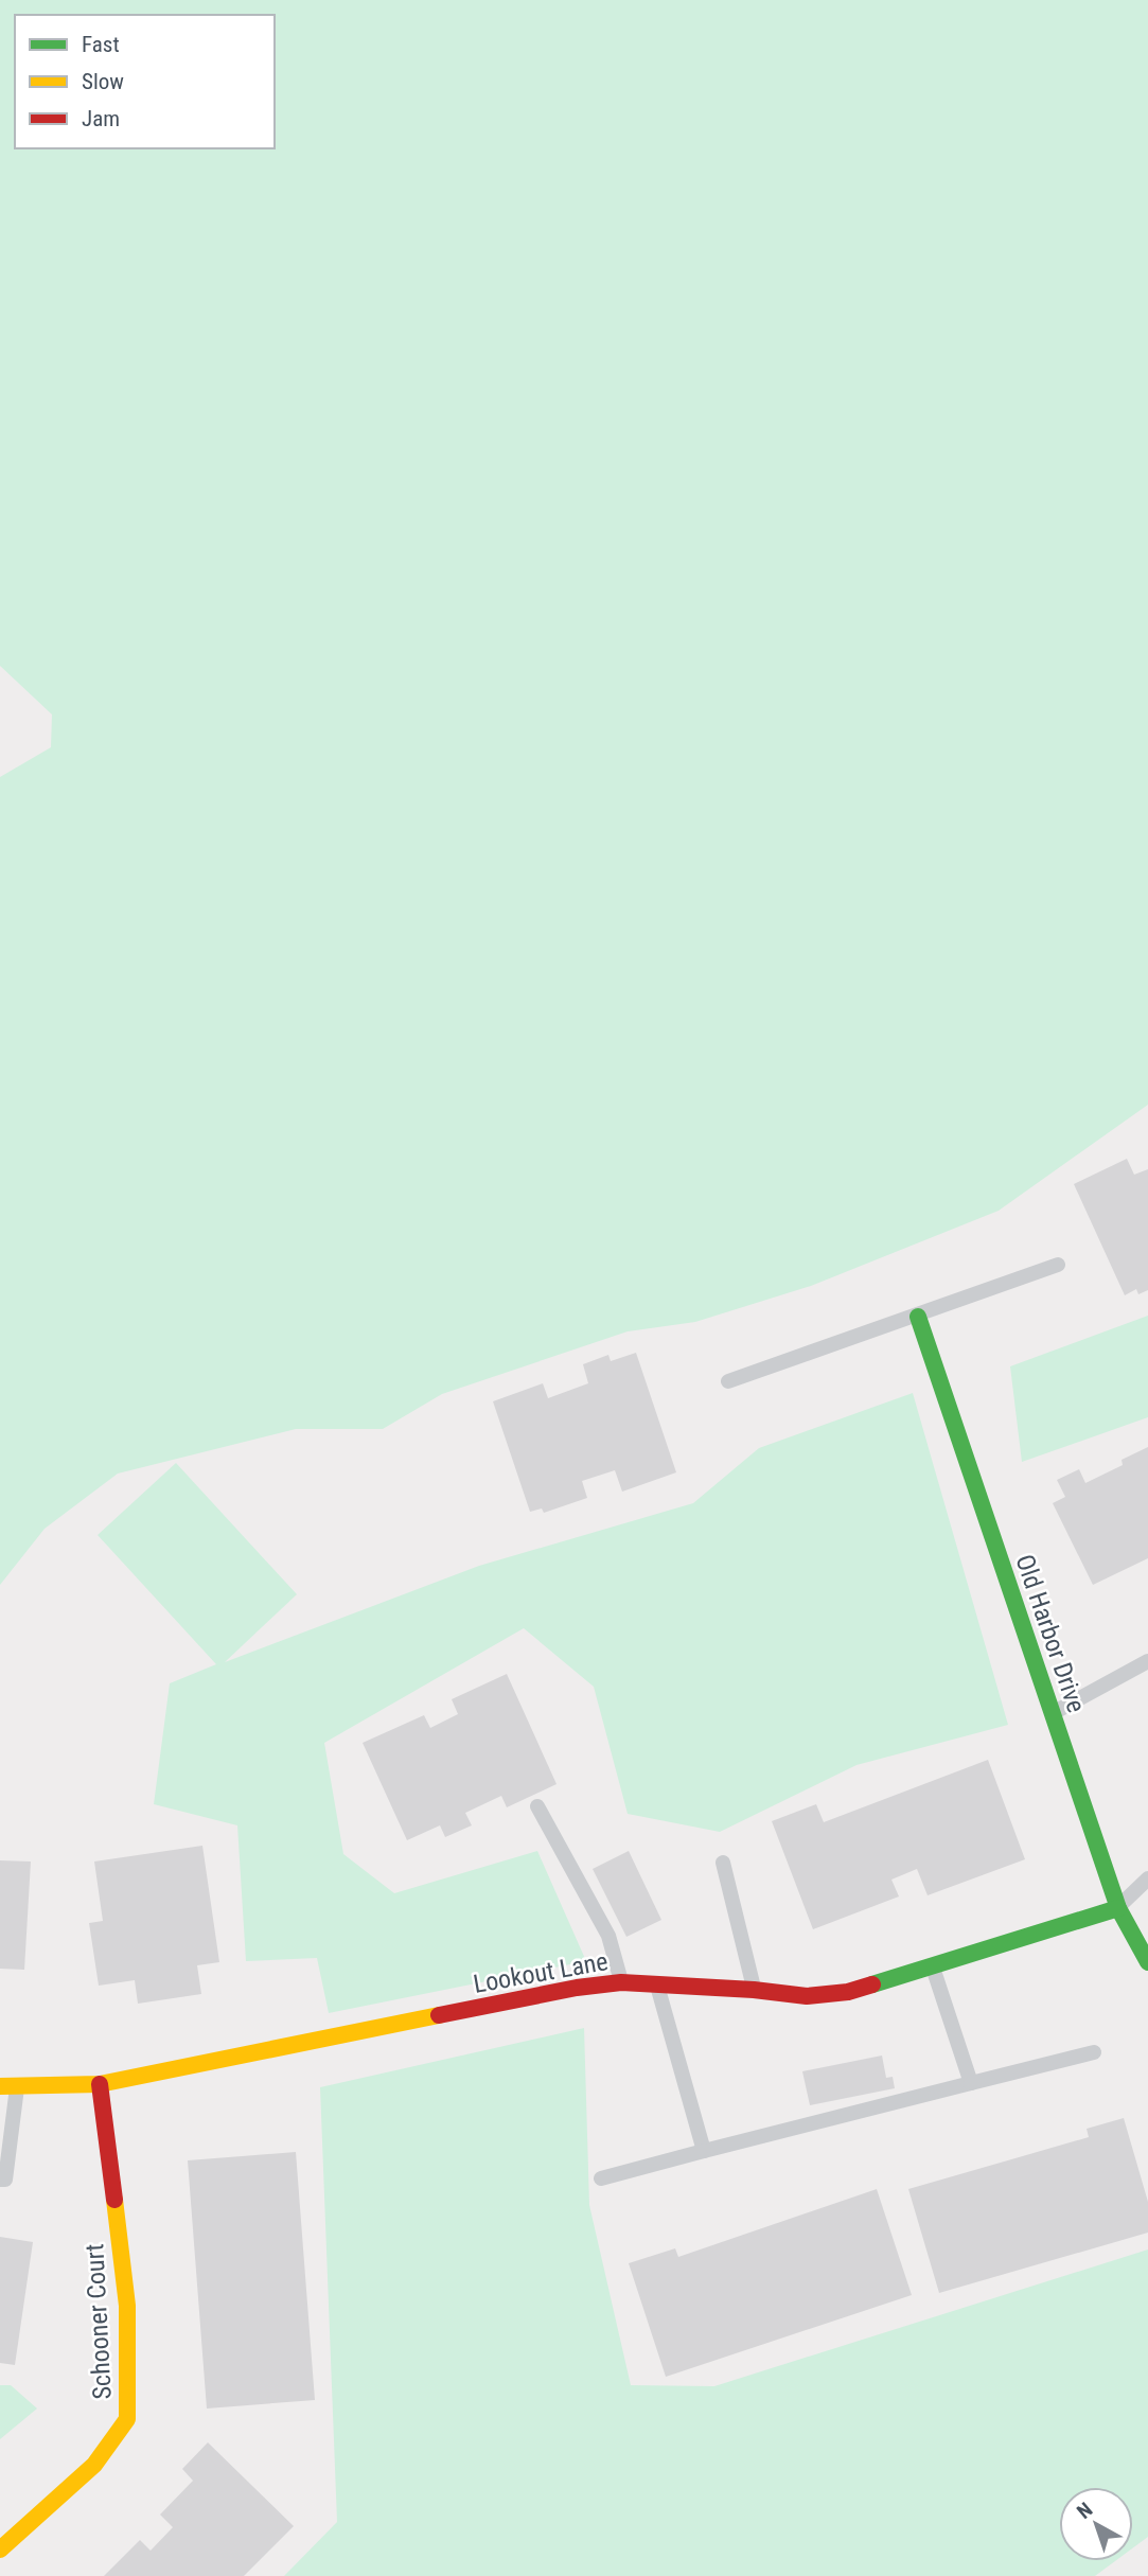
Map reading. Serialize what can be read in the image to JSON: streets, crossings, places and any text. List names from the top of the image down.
{
  "streets": {
    "street": ["Old Harbor Drive", "Lookout Lane", "Schooner Court"]
  },
  "crossings": [
    ["Old Harbor Drive", "Lookout Lane"],
    ["Lookout Lane", "Schooner Court"]
  ],
  "legend": ["Fast", "Slow", "Jam"],
  "north": "top left"
}
